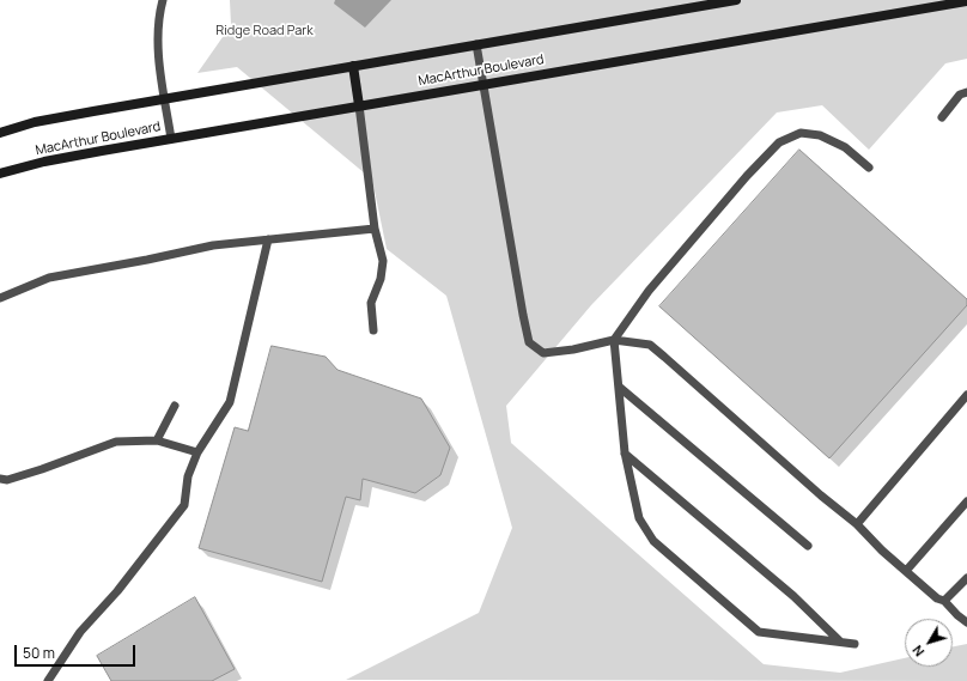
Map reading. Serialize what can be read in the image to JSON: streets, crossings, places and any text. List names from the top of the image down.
{
  "streets": {
    "main road": ["MacArthur Boulevard"]
  },
  "parks": ["Ridge Road Park"],
  "scale_bar": "50 m",
  "north": "bottom left"
}
